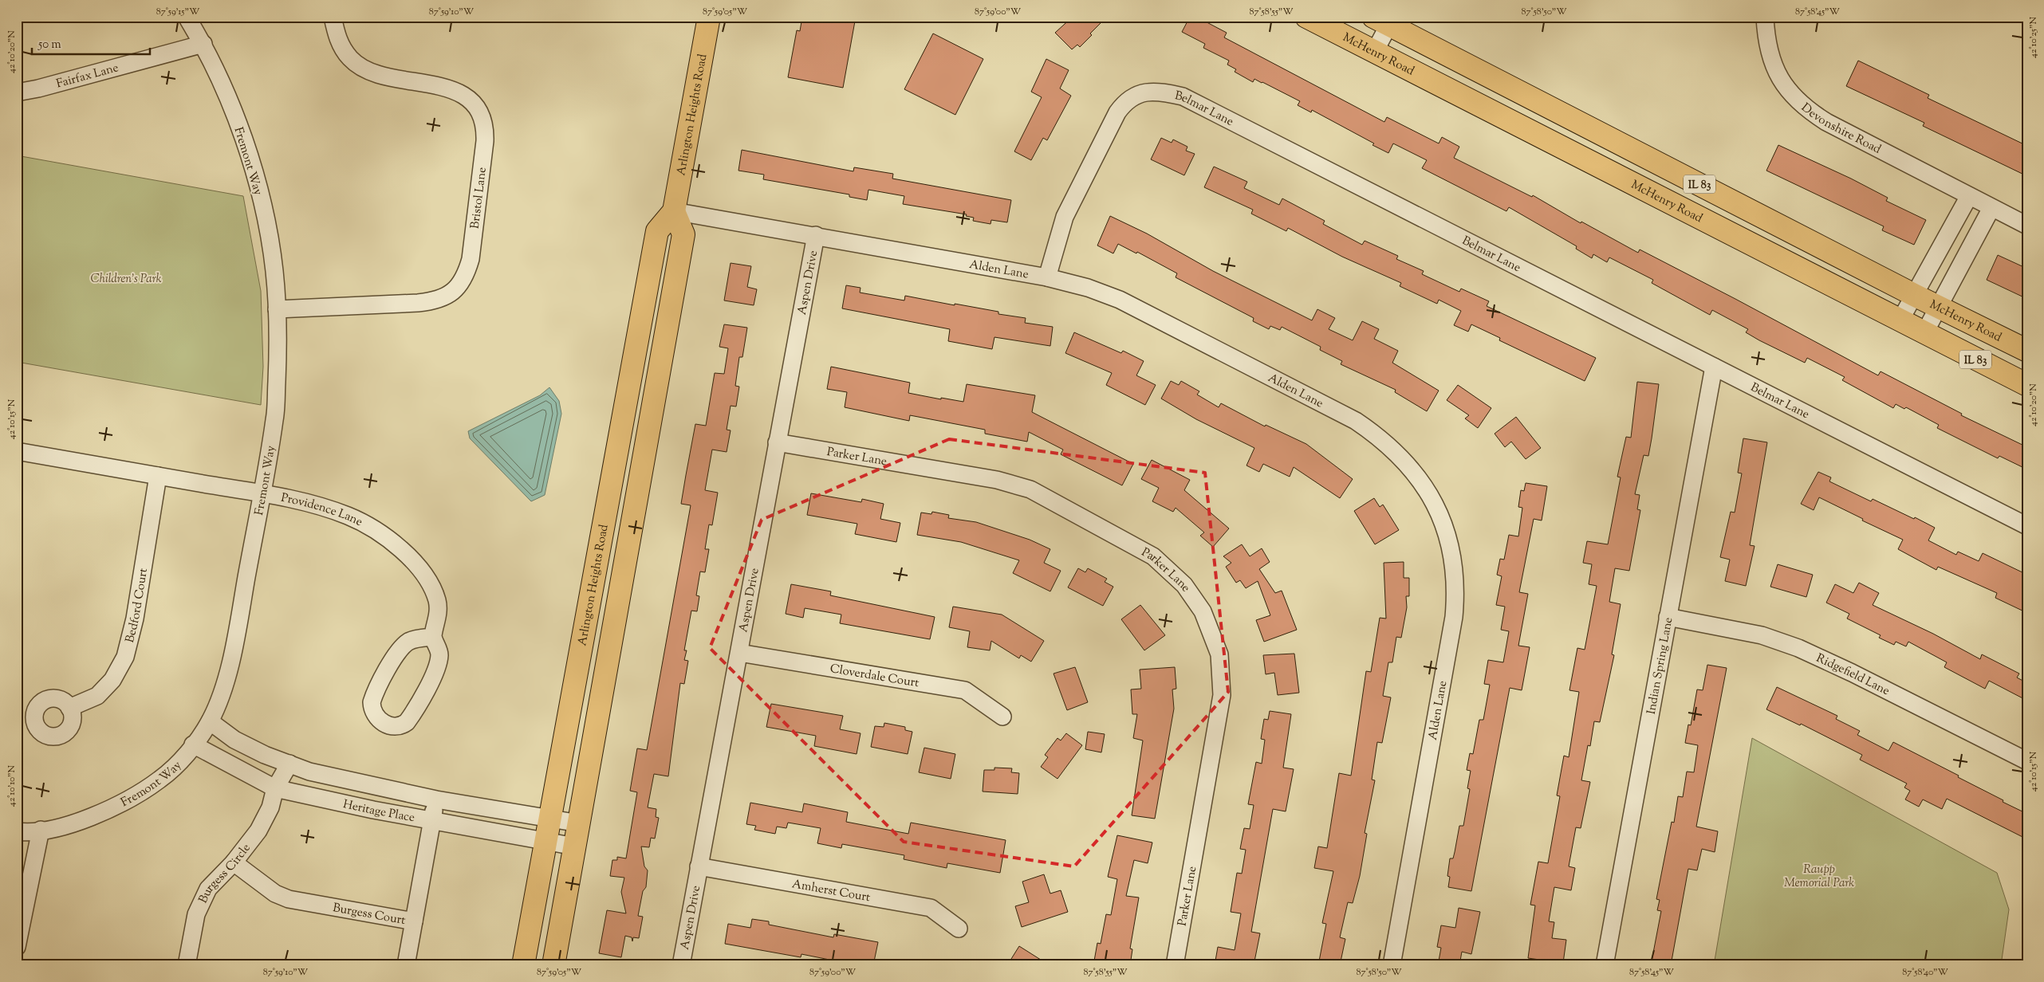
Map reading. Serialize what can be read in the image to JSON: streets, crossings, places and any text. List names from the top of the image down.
{
  "streets": {
    "main road": ["McHenry Road", "Arlington Heights Road", "IL 83"],
    "street": [
      "Fairfax Lane",
      "Belmar Lane",
      "Devonshire Road",
      "Fremont Way",
      "Bristol Lane",
      "Alden Lane",
      "Aspen Drive",
      "Parker Lane",
      "Providence Lane",
      "Bedford Court",
      "Indian Spring Lane",
      "Ridgefield Lane",
      "Cloverdale Court",
      "Heritage Place",
      "Burgess Circle",
      "Amherst Court",
      "Burgess Court"
    ]
  },
  "crossings": [
    ["Fairfax Lane", "Fremont Way"],
    ["Belmar Lane", "Alden Lane"],
    ["Belmar Lane", "Indian Spring Lane"],
    ["Arlington Heights Road", "Alden Lane"],
    ["Arlington Heights Road", "Heritage Place"],
    ["Fremont Way", "Bristol Lane"],
    ["Fremont Way", "Providence Lane"],
    ["Fremont Way", "Heritage Place"],
    ["Alden Lane", "Aspen Drive"],
    ["Aspen Drive", "Parker Lane"],
    ["Aspen Drive", "Cloverdale Court"],
    ["Aspen Drive", "Amherst Court"],
    ["Providence Lane", "Bedford Court"],
    ["Indian Spring Lane", "Ridgefield Lane"],
    ["Heritage Place", "Burgess Circle"],
    ["Heritage Place", "Burgess Court"],
    ["Burgess Circle", "Burgess Court"]
  ],
  "parks": ["Children's Park", "Raupp Memorial Park"],
  "scale_bar": "50 m",
  "coordinates": [
    "87°59'15\"W",
    "87°59'10\"W",
    "87°59'05\"W",
    "87°59'00\"W",
    "87°58'55\"W",
    "87°58'50\"W",
    "87°58'45\"W",
    "42°10'25\"N",
    "42°10'20\"N",
    "42°10'15\"N",
    "42°10'10\"N",
    "87°58'40\"W"
  ]
}
